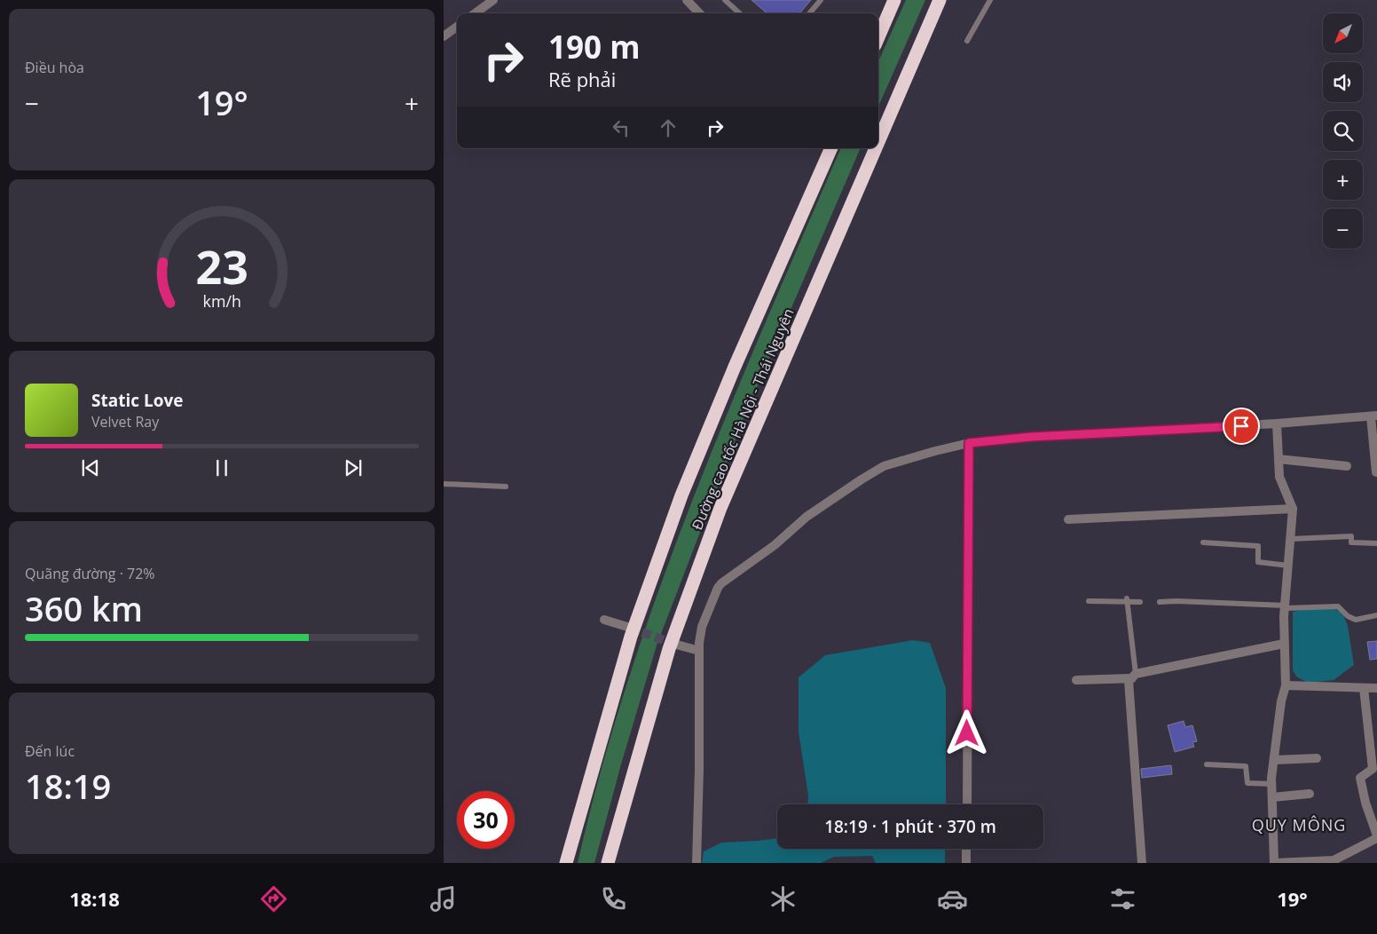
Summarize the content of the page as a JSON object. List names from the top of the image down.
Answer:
{
  "streets": {
    "highway": ["Đường cao tốc Hà Nội - Thái Nguyên"]
  },
  "districts": ["QUY MÔNG"],
  "north": "bottom left",
  "page": {
    "tile": [
      "Điều hòa",
      ["Quãng đường · 72%", "360 km"],
      ["Đến lúc", "18:19"]
    ],
    "map_buttons": ["+", "−"],
    "turn": ["190 m", "Rẽ phải"],
    "heat": ["−", "19°", "+"],
    "song": ["Static Love", "Velvet Ray"],
    "limit": "30",
    "trip": "18:19 · 1 phút · 370 m",
    "tabs": ["18:18", "19°"],
    "gauge": ["23", "km/h"]
  }
}
